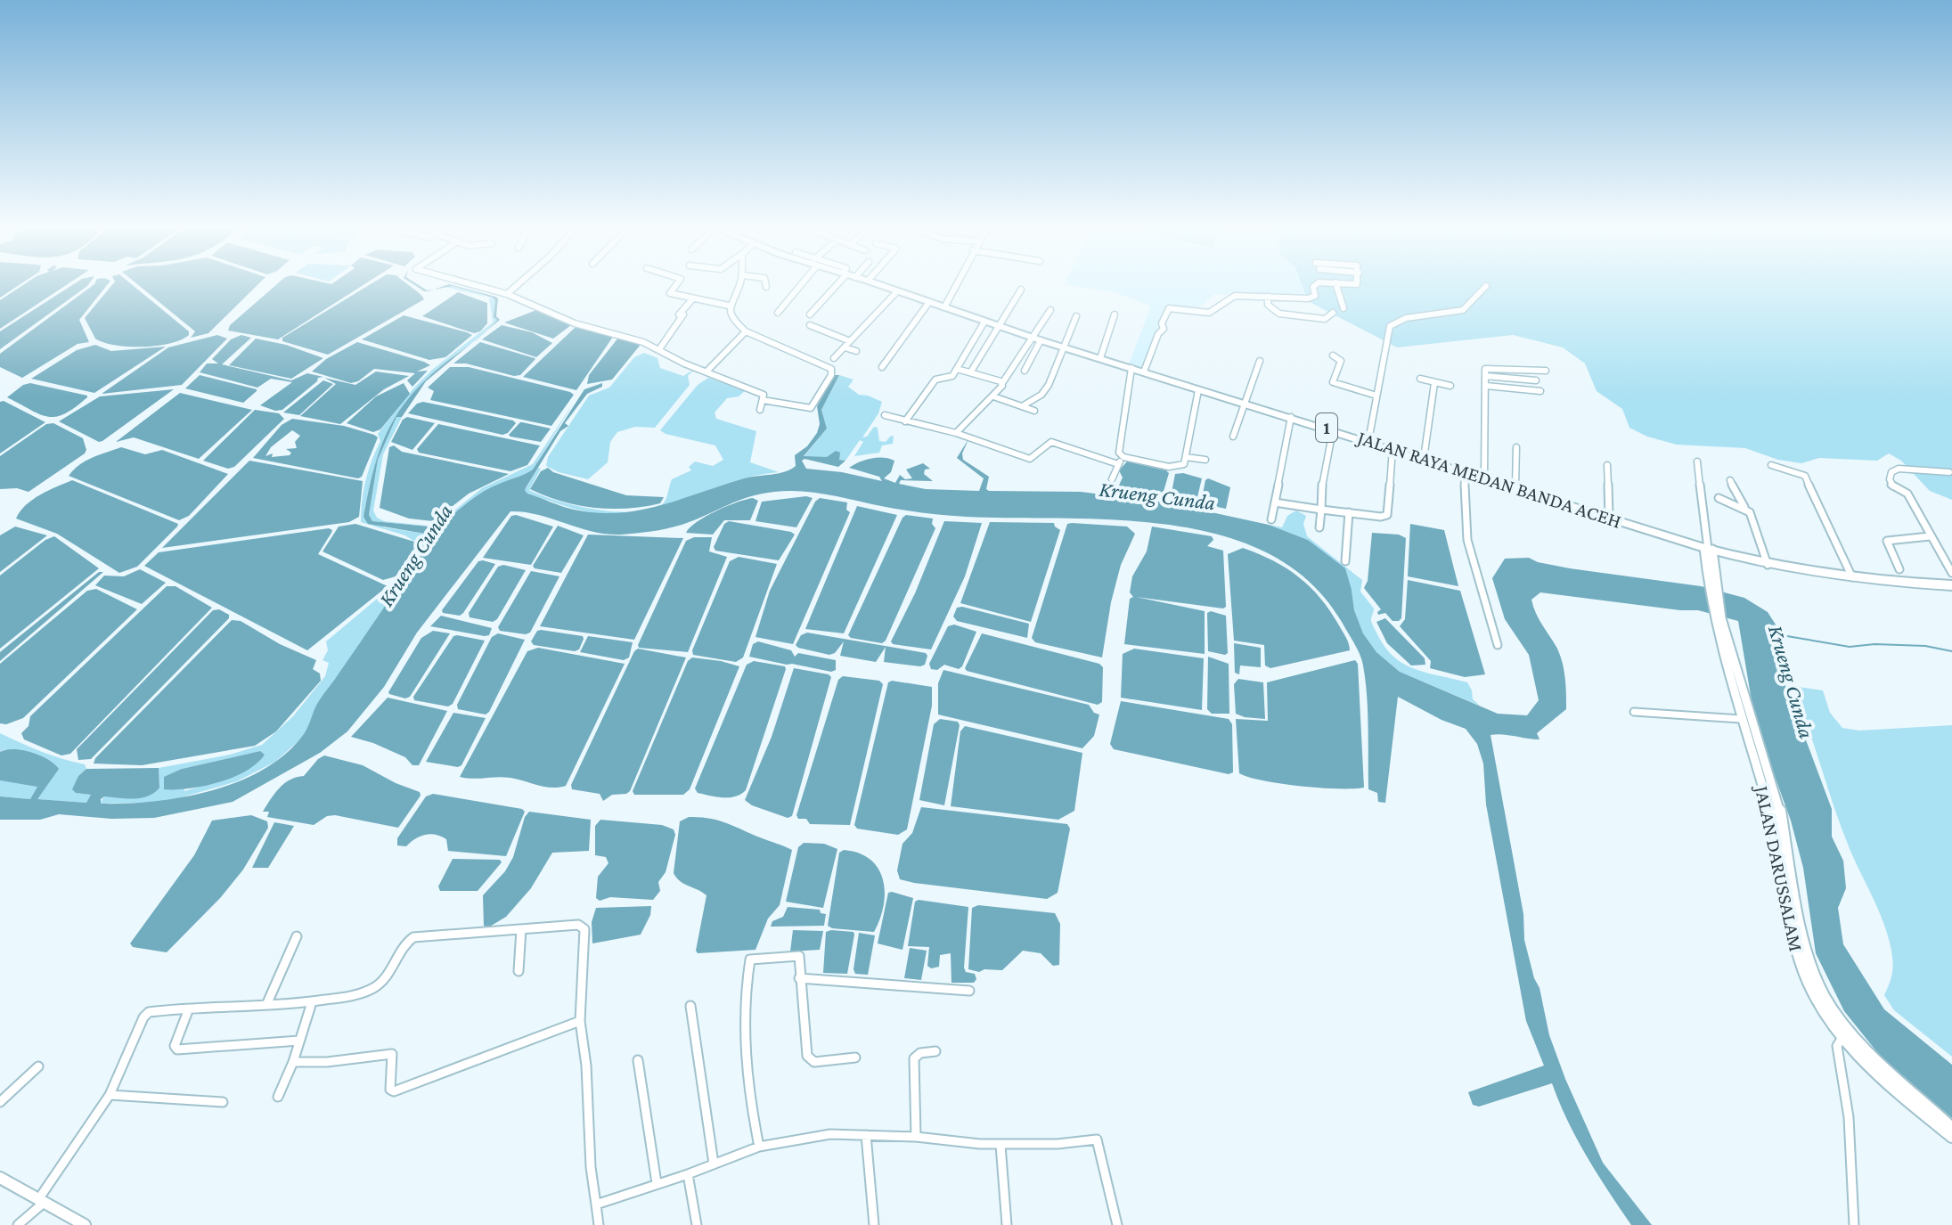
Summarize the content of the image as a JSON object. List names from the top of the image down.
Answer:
{
  "streets": {
    "highway": ["1", "JALAN RAYA MEDAN BANDA ACEH"],
    "street": ["JALAN DARUSSALAM"]
  },
  "crossings": [
    ["JALAN RAYA MEDAN BANDA ACEH", "JALAN DARUSSALAM"]
  ],
  "water": ["Krueng Cunda"]
}
